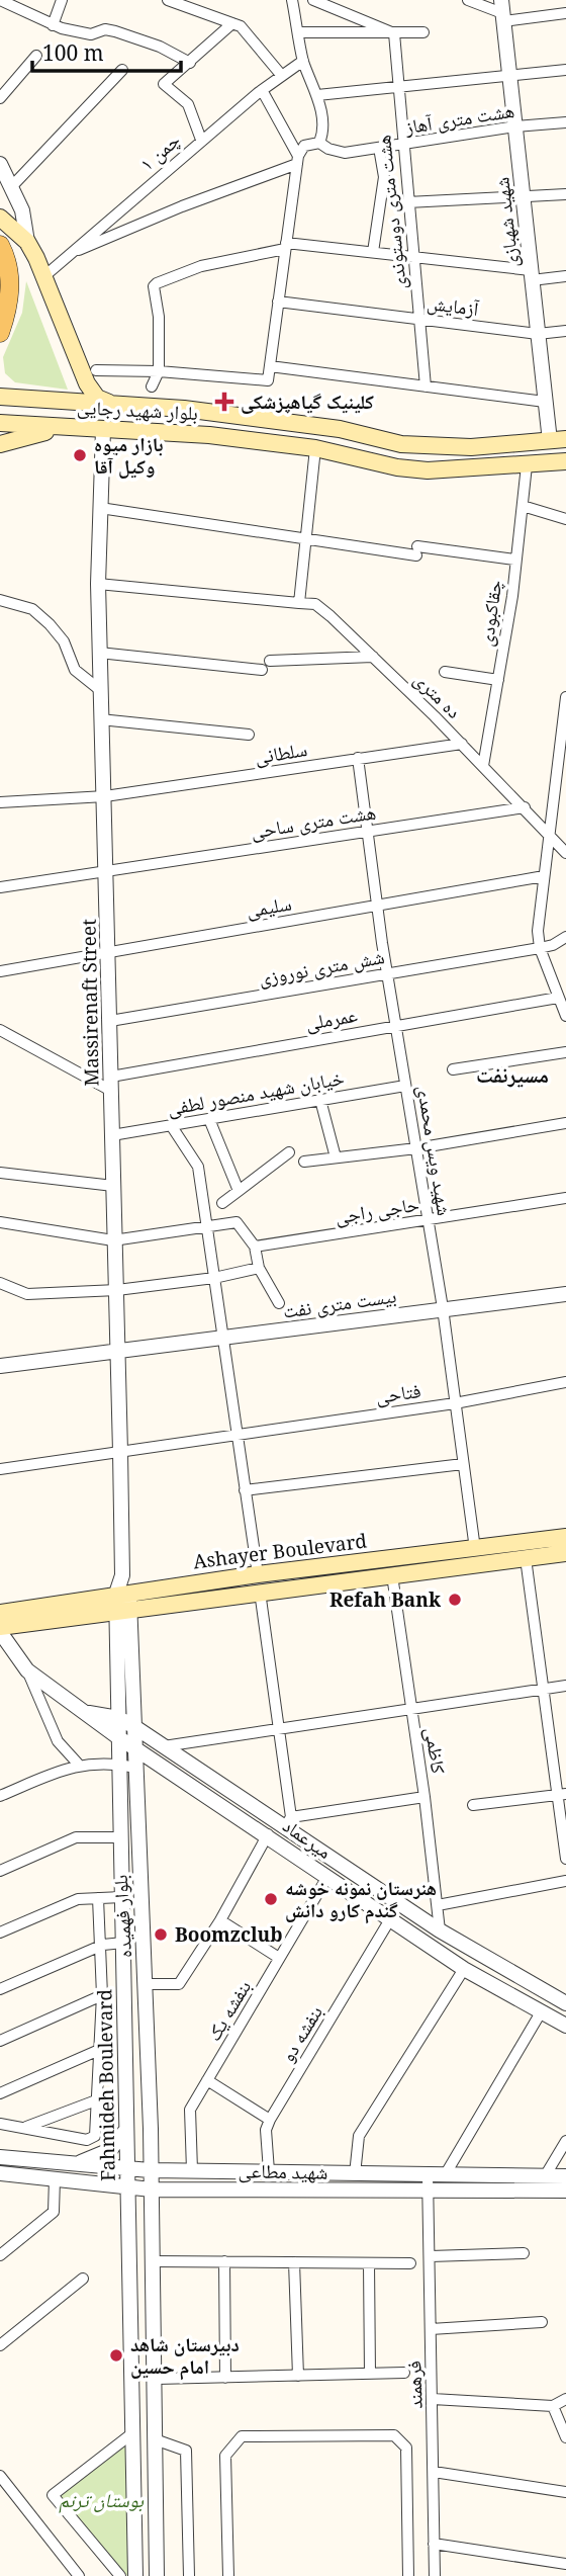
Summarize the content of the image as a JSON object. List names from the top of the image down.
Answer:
{
  "streets": {
    "main road": ["بلوار شهید رجایی", "Ashayer Boulevard"],
    "street": [
      "هشت متری آهاز",
      "چمن ۱",
      "هشت متری دوستوندی",
      "شهید شهبازی",
      "آزمایش",
      "چقاکبودی",
      "ده متری",
      "سلطانی",
      "هشت متری ساحی",
      "سلیمی",
      "شش متری نوروزی",
      "Massirenaft Street",
      "عمرملی",
      "خیابان شهید منصور لطفی",
      "شهید ویس محمدی",
      "حاجی راجی",
      "بیست متری نفت",
      "فتاحی",
      "کاظمی",
      "میرعماد",
      "بلوار فهمیده",
      "بنفشه یک",
      "بنفشه دو",
      "Fahmideh Boulevard",
      "شهید مطاعی",
      "فرهمند"
    ]
  },
  "crossings": [
    ["هشت متری آهاز", "هشت متری دوستوندی"],
    ["هشت متری آهاز", "شهید شهبازی"],
    ["هشت متری دوستوندی", "آزمایش"],
    ["شهید شهبازی", "آزمایش"],
    ["شهید شهبازی", "بلوار شهید رجایی"],
    ["بلوار شهید رجایی", "چقاکبودی"],
    ["بلوار شهید رجایی", "Massirenaft Street"],
    ["چقاکبودی", "ده متری"],
    ["ده متری", "سلطانی"],
    ["ده متری", "هشت متری ساحی"],
    ["ده متری", "Massirenaft Street"],
    ["سلطانی", "Massirenaft Street"],
    ["سلطانی", "شهید ویس محمدی"],
    ["هشت متری ساحی", "Massirenaft Street"],
    ["هشت متری ساحی", "شهید ویس محمدی"],
    ["سلیمی", "Massirenaft Street"],
    ["سلیمی", "شهید ویس محمدی"],
    ["شش متری نوروزی", "Massirenaft Street"],
    ["شش متری نوروزی", "شهید ویس محمدی"],
    ["Massirenaft Street", "عمرملی"],
    ["Massirenaft Street", "خیابان شهید منصور لطفی"],
    ["Massirenaft Street", "بیست متری نفت"],
    ["Massirenaft Street", "فتاحی"],
    ["Massirenaft Street", "Ashayer Boulevard"],
    ["Massirenaft Street", "بلوار فهمیده"],
    ["Massirenaft Street", "Fahmideh Boulevard"],
    ["عمرملی", "شهید ویس محمدی"],
    ["خیابان شهید منصور لطفی", "شهید ویس محمدی"],
    ["شهید ویس محمدی", "حاجی راجی"],
    ["شهید ویس محمدی", "بیست متری نفت"],
    ["شهید ویس محمدی", "فتاحی"],
    ["شهید ویس محمدی", "Ashayer Boulevard"],
    ["Ashayer Boulevard", "کاظمی"],
    ["Ashayer Boulevard", "بلوار فهمیده"],
    ["Ashayer Boulevard", "Fahmideh Boulevard"],
    ["کاظمی", "میرعماد"],
    ["میرعماد", "بلوار فهمیده"],
    ["میرعماد", "بنفشه یک"],
    ["میرعماد", "بنفشه دو"],
    ["میرعماد", "Fahmideh Boulevard"],
    ["بلوار فهمیده", "Fahmideh Boulevard"],
    ["بلوار فهمیده", "شهید مطاعی"],
    ["بنفشه یک", "شهید مطاعی"],
    ["بنفشه دو", "شهید مطاعی"],
    ["Fahmideh Boulevard", "شهید مطاعی"],
    ["شهید مطاعی", "فرهمند"]
  ],
  "districts": ["مسیرنفت"],
  "parks": ["بوستان ترنم"],
  "places": {
    "health": ["کلینیک گیاهپزشکی"],
    "other": [
      "بازار میوه وکیل آقا",
      "Refah Bank",
      "هنرستان نمونه خوشه گندم کارو دانش",
      "Boomzclub",
      "دبیرستان شاهد امام حسین"
    ]
  },
  "scale_bar": "100 m"
}
